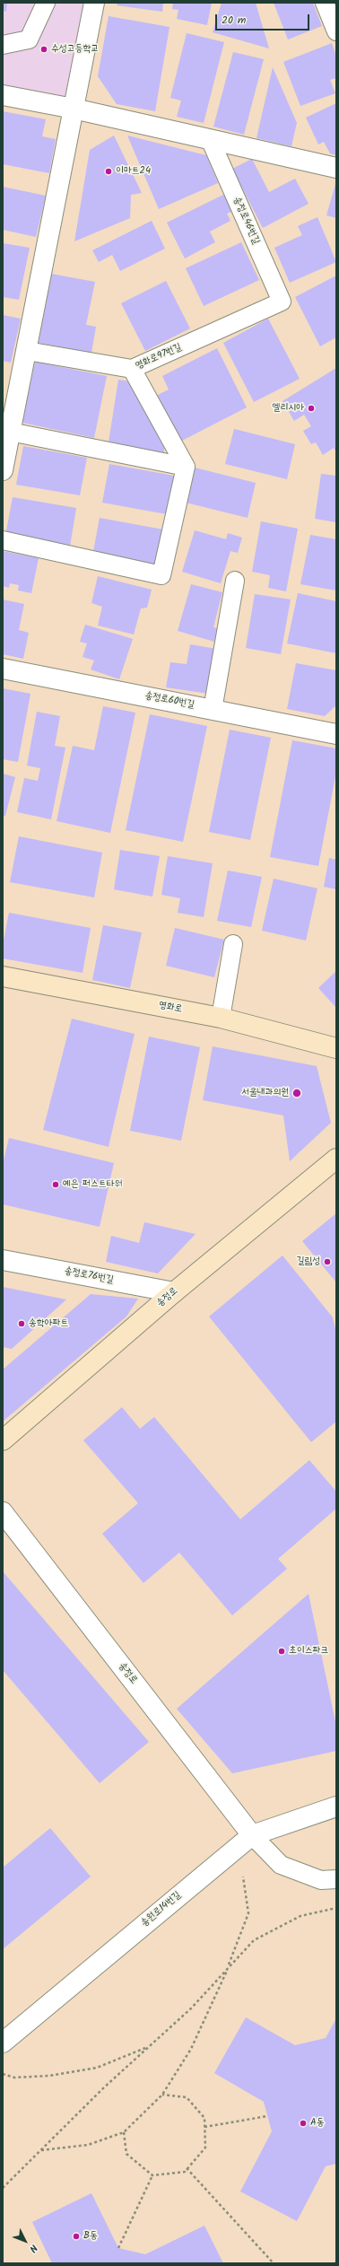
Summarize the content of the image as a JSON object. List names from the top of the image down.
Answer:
{
  "streets": {
    "street": [
      "송정로60번길",
      "영화로",
      "송정로76번길",
      "송정로",
      "송원로14번길"
    ],
    "lane": ["송정로46번길", "영화로97번길"]
  },
  "crossings": [
    ["송정로46번길", "영화로97번길"],
    ["송정로76번길", "송정로"],
    ["송정로", "송원로14번길"]
  ],
  "places": [
    "수성고등학교",
    "이마트24",
    "엘리시아",
    "서울내과의원",
    "예은 퍼스트타워",
    "길림성",
    "송학아파트",
    "초이스파크",
    "A동",
    "B동"
  ],
  "scale_bar": "20 m",
  "north": "bottom right"
}
